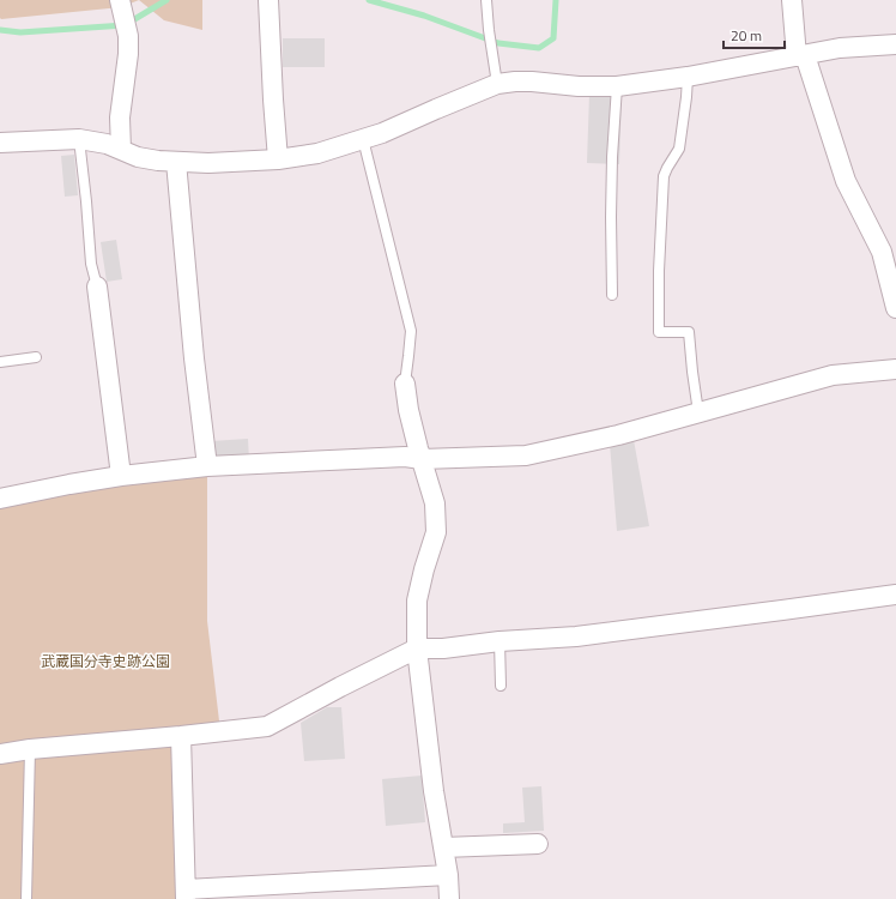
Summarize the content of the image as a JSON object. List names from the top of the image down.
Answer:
{
  "parks": ["武蔵国分寺史跡公園"],
  "scale_bar": "20 m"
}
